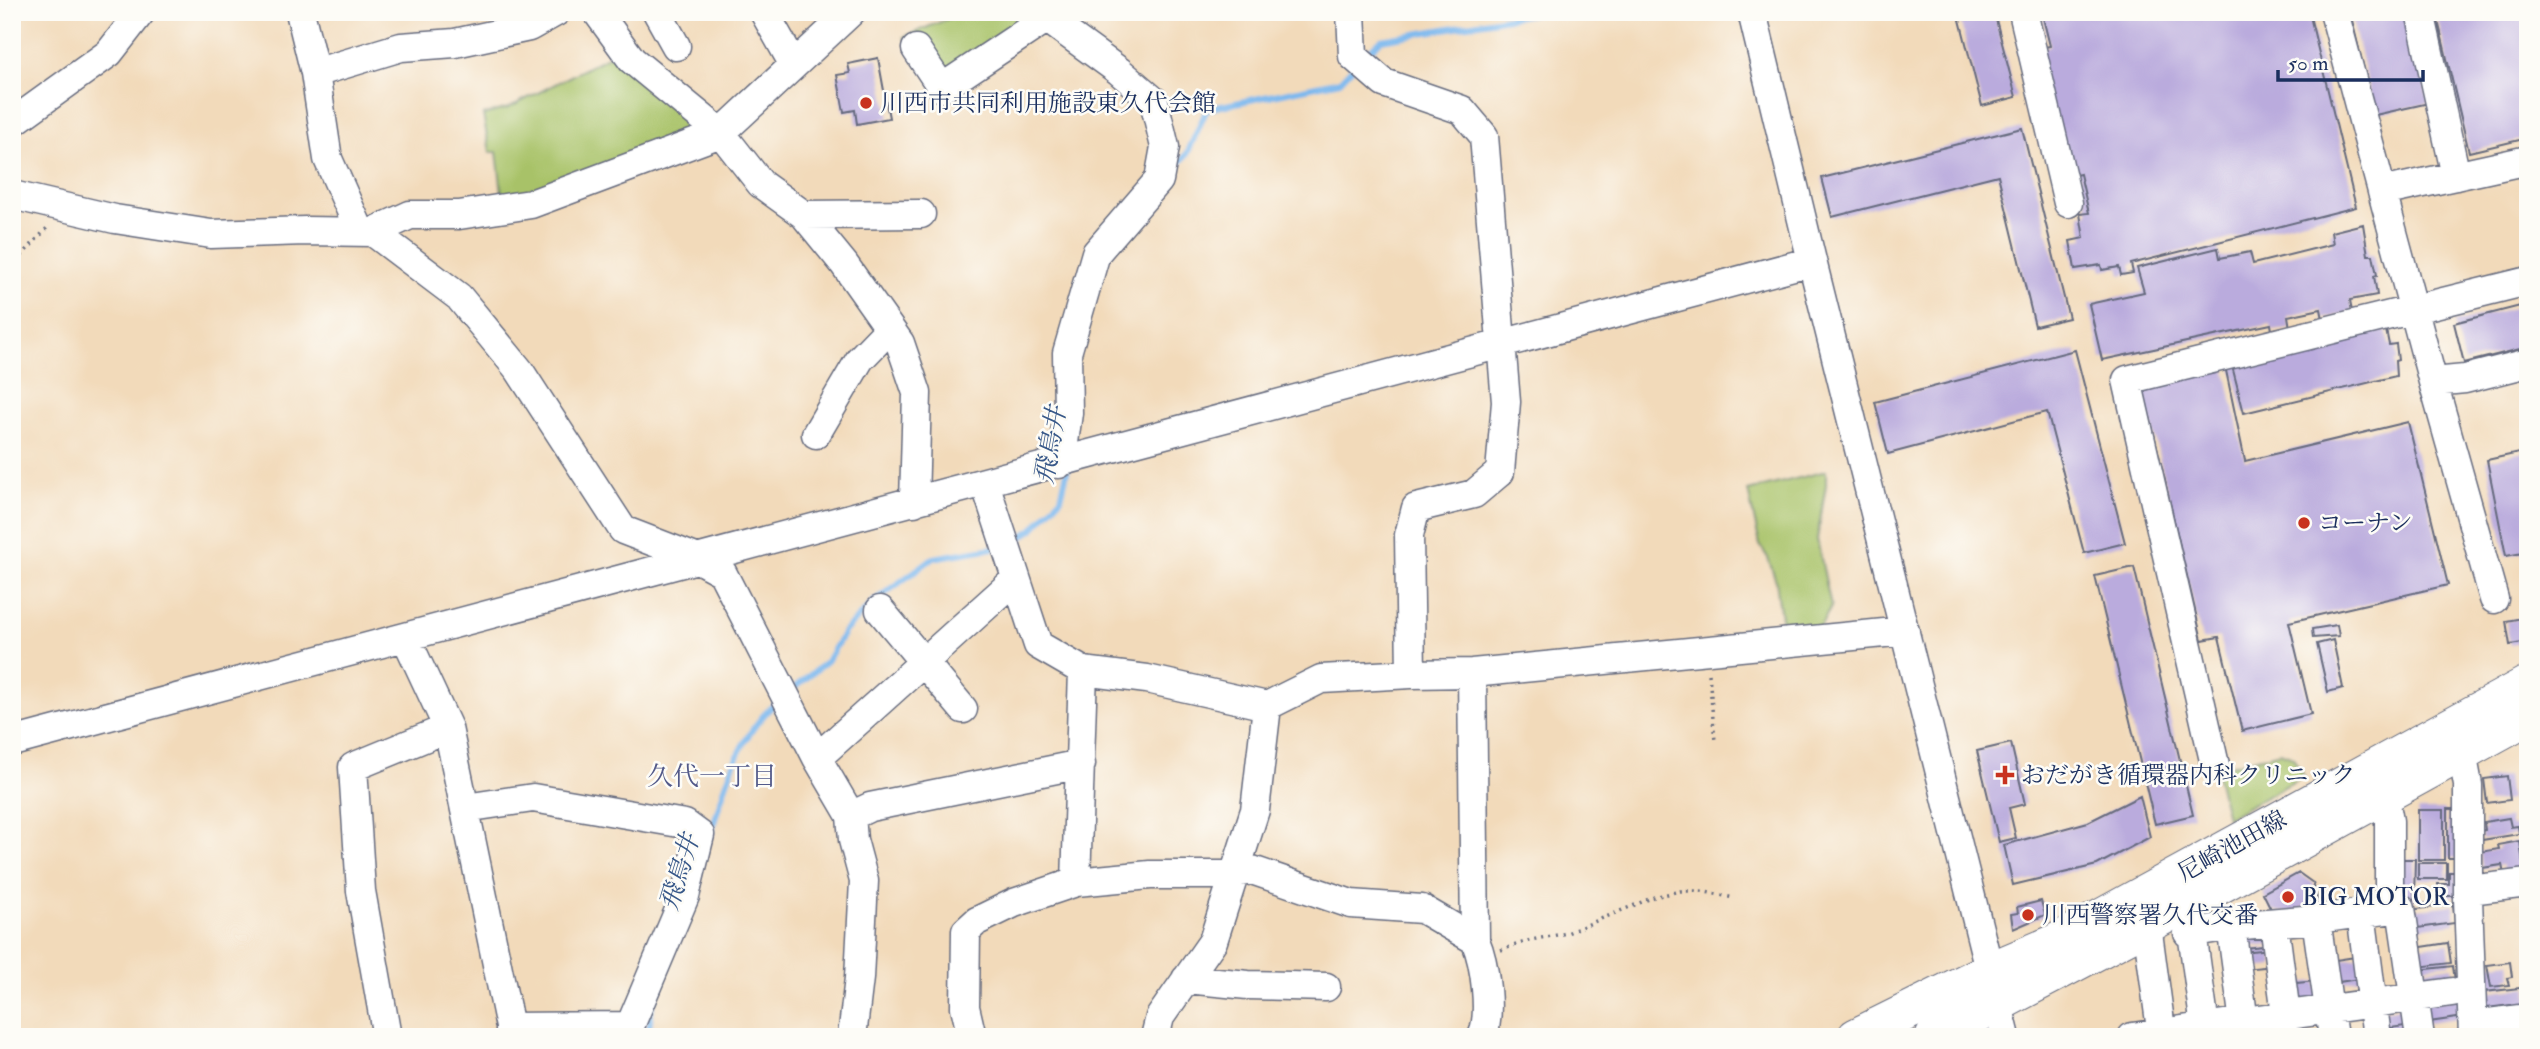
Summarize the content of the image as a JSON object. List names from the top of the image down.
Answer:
{
  "streets": {
    "main road": ["尼崎池田線"]
  },
  "districts": ["久代一丁目"],
  "water": ["飛鳥井"],
  "places": {
    "other": [
      "川西市共同利用施設東久代会館",
      "コーナン",
      "BIG MOTOR",
      "川西警察署久代交番"
    ],
    "health": ["おだがき循環器内科クリニック"]
  },
  "scale_bar": "50 m"
}
